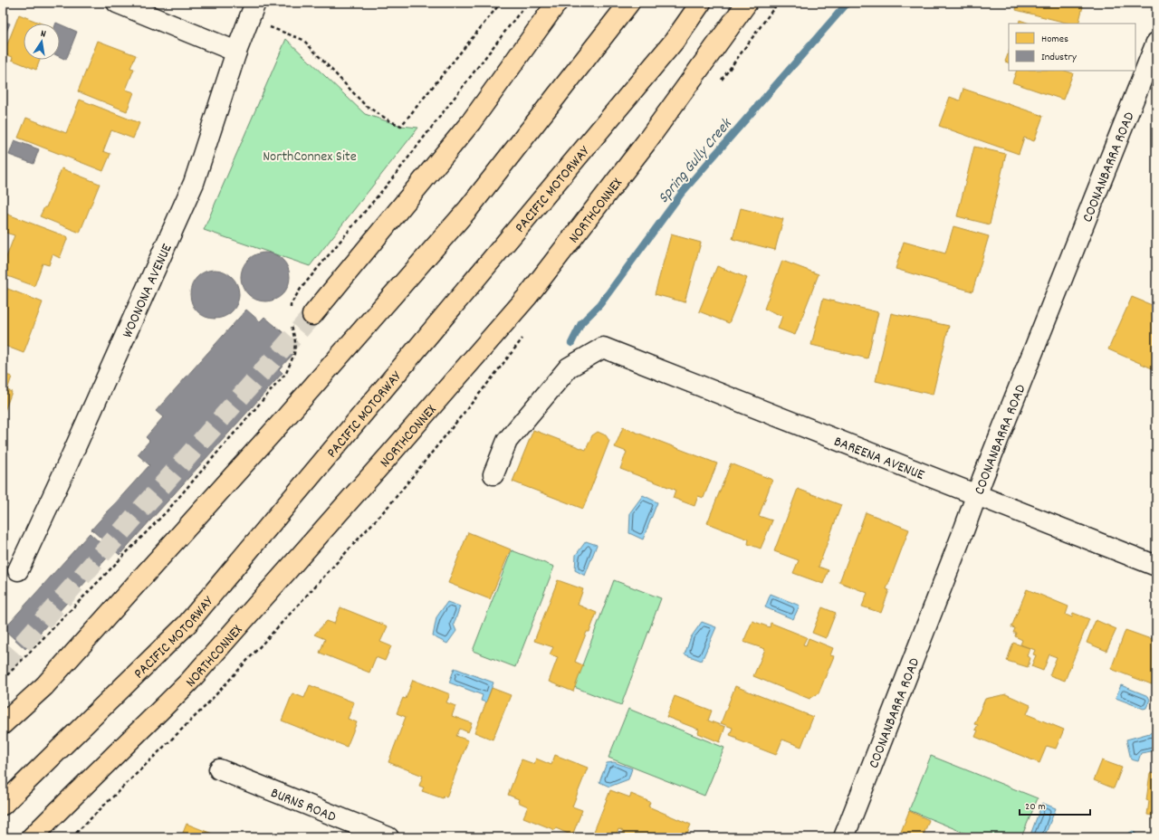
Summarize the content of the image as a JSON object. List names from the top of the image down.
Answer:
{
  "streets": {
    "highway": ["PACIFIC MOTORWAY", "NORTHCONNEX"],
    "street": [
      "COONANBARRA ROAD",
      "WOONONA AVENUE",
      "BAREENA AVENUE",
      "BURNS ROAD"
    ]
  },
  "crossings": [
    ["COONANBARRA ROAD", "BAREENA AVENUE"]
  ],
  "water": ["Spring Gully Creek"],
  "parks": ["NorthConnex Site"],
  "legend": ["Homes", "Industry"],
  "scale_bar": "20 m",
  "north": "top"
}
